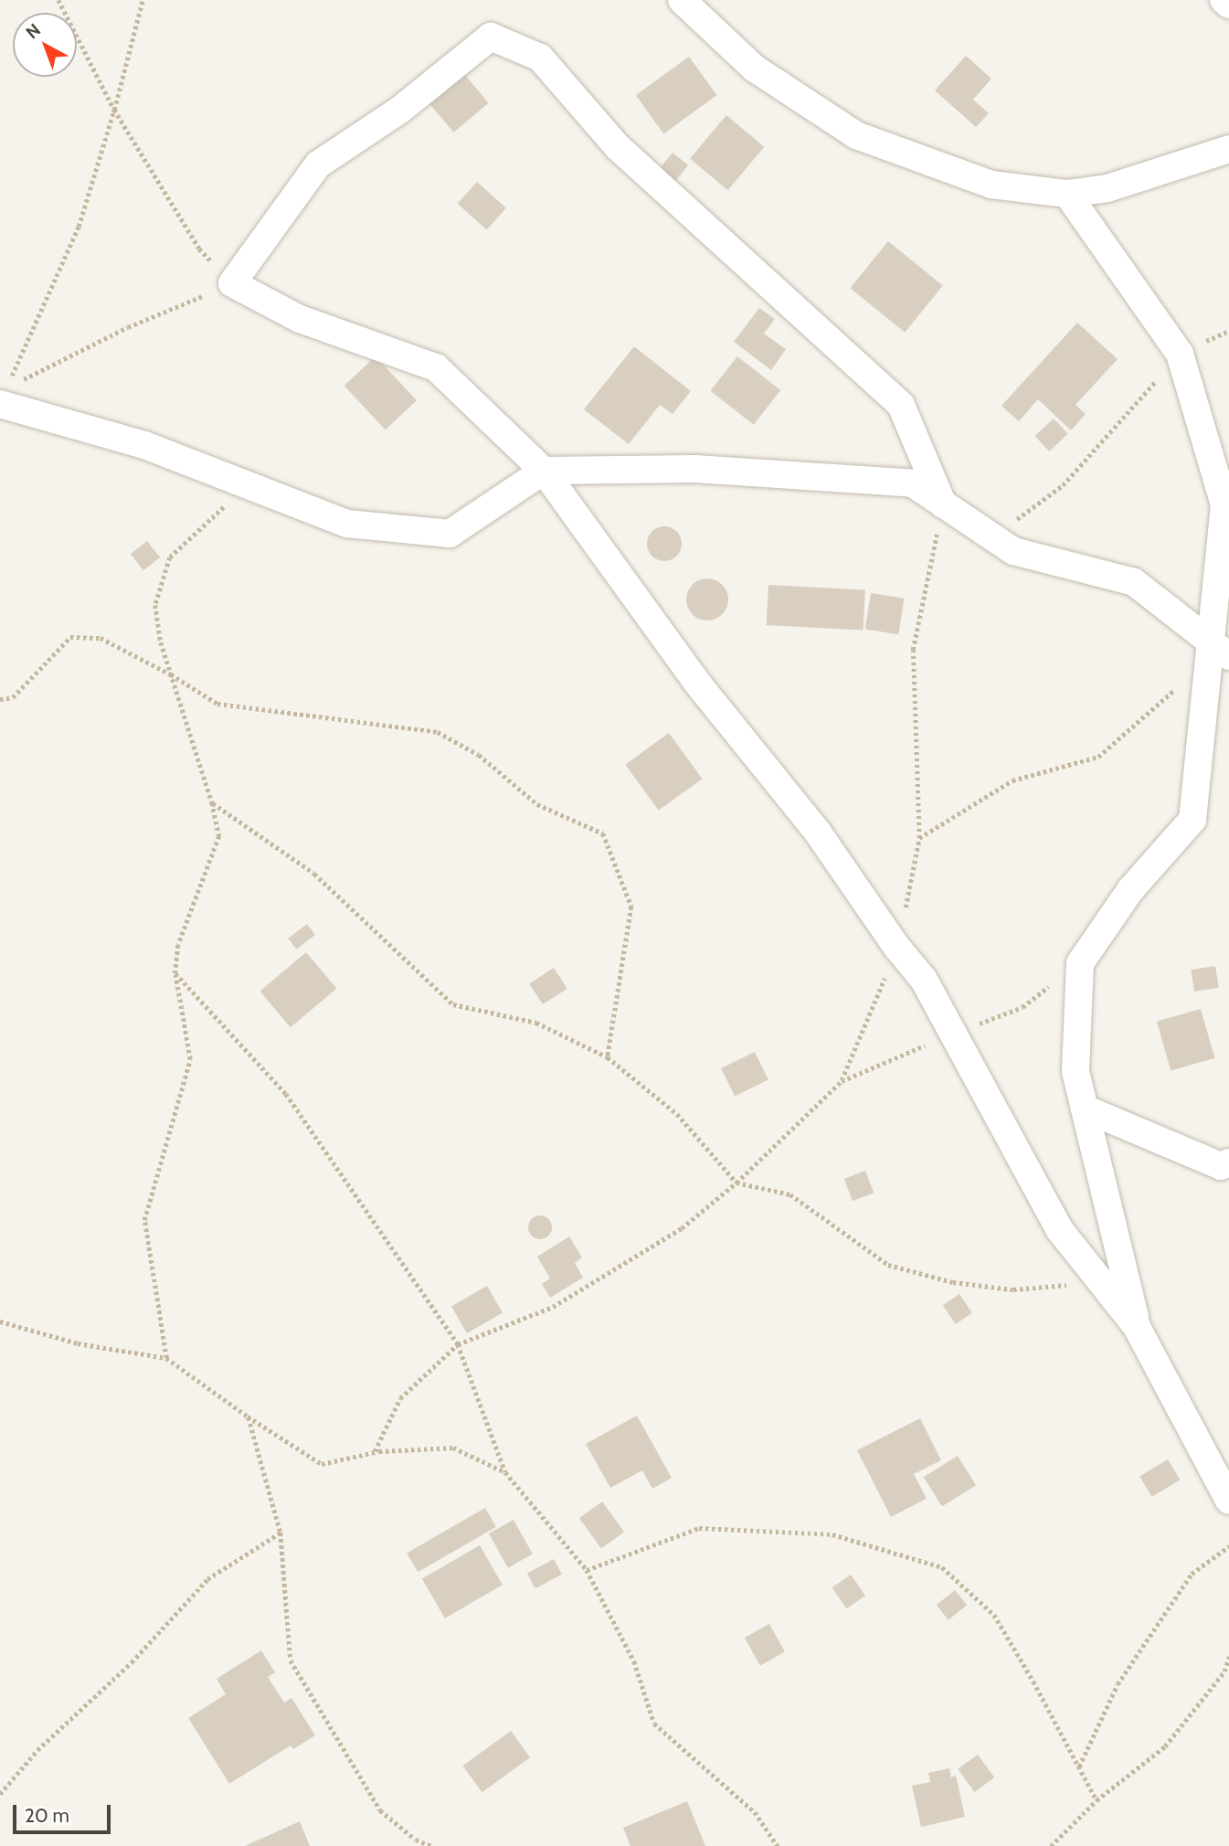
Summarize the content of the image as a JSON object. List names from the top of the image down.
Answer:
{
  "scale_bar": "20 m",
  "north": "top left"
}
